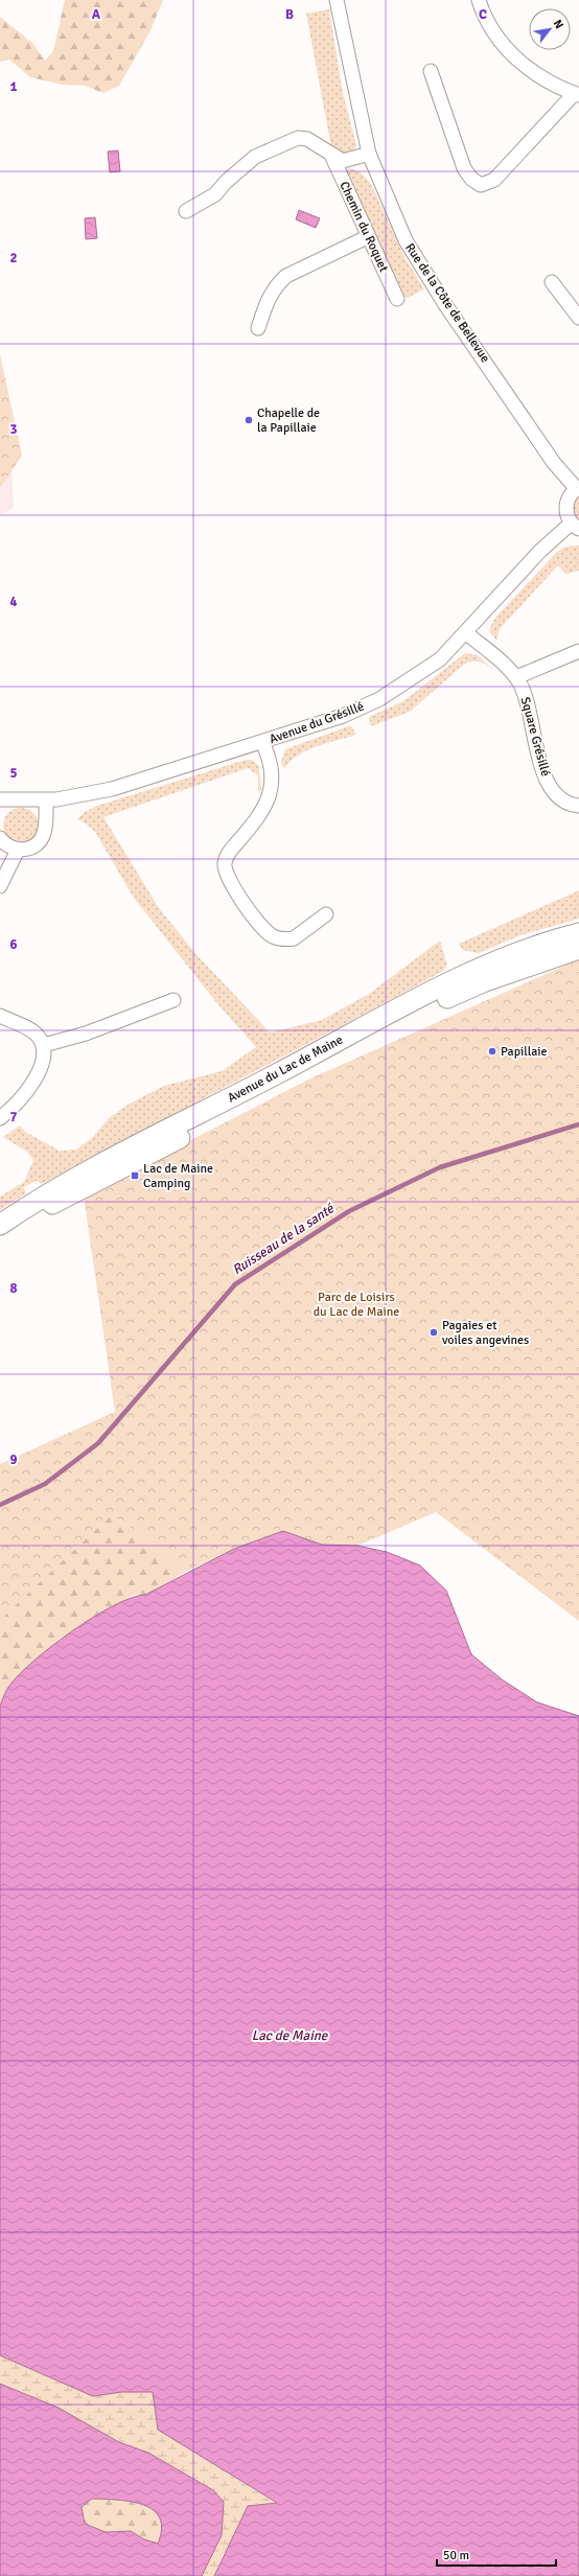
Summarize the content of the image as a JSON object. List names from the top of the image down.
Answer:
{
  "streets": {
    "street": [
      "Chemin du Roquet",
      "Rue de la Côte de Bellevue",
      "Avenue du Grésillé",
      "Square Grésillé",
      "Avenue du Lac de Maine"
    ]
  },
  "crossings": [
    ["Avenue du Grésillé", "Square Grésillé"]
  ],
  "water": ["Ruisseau de la santé", "Lac de Maine"],
  "parks": ["Parc de Loisirs du Lac de Maine"],
  "places": {
    "other": ["Chapelle de la Papillaie", "Papillaie", "Pagaies et voiles angevines"],
    "transit": ["Lac de Maine Camping"]
  },
  "scale_bar": "50 m",
  "north": "top right",
  "grid": {
    "columns": ["A", "B", "C"],
    "rows": [
      "1",
      "2",
      "3",
      "4",
      "5",
      "6",
      "7",
      "8",
      "9"
    ]
  }
}
